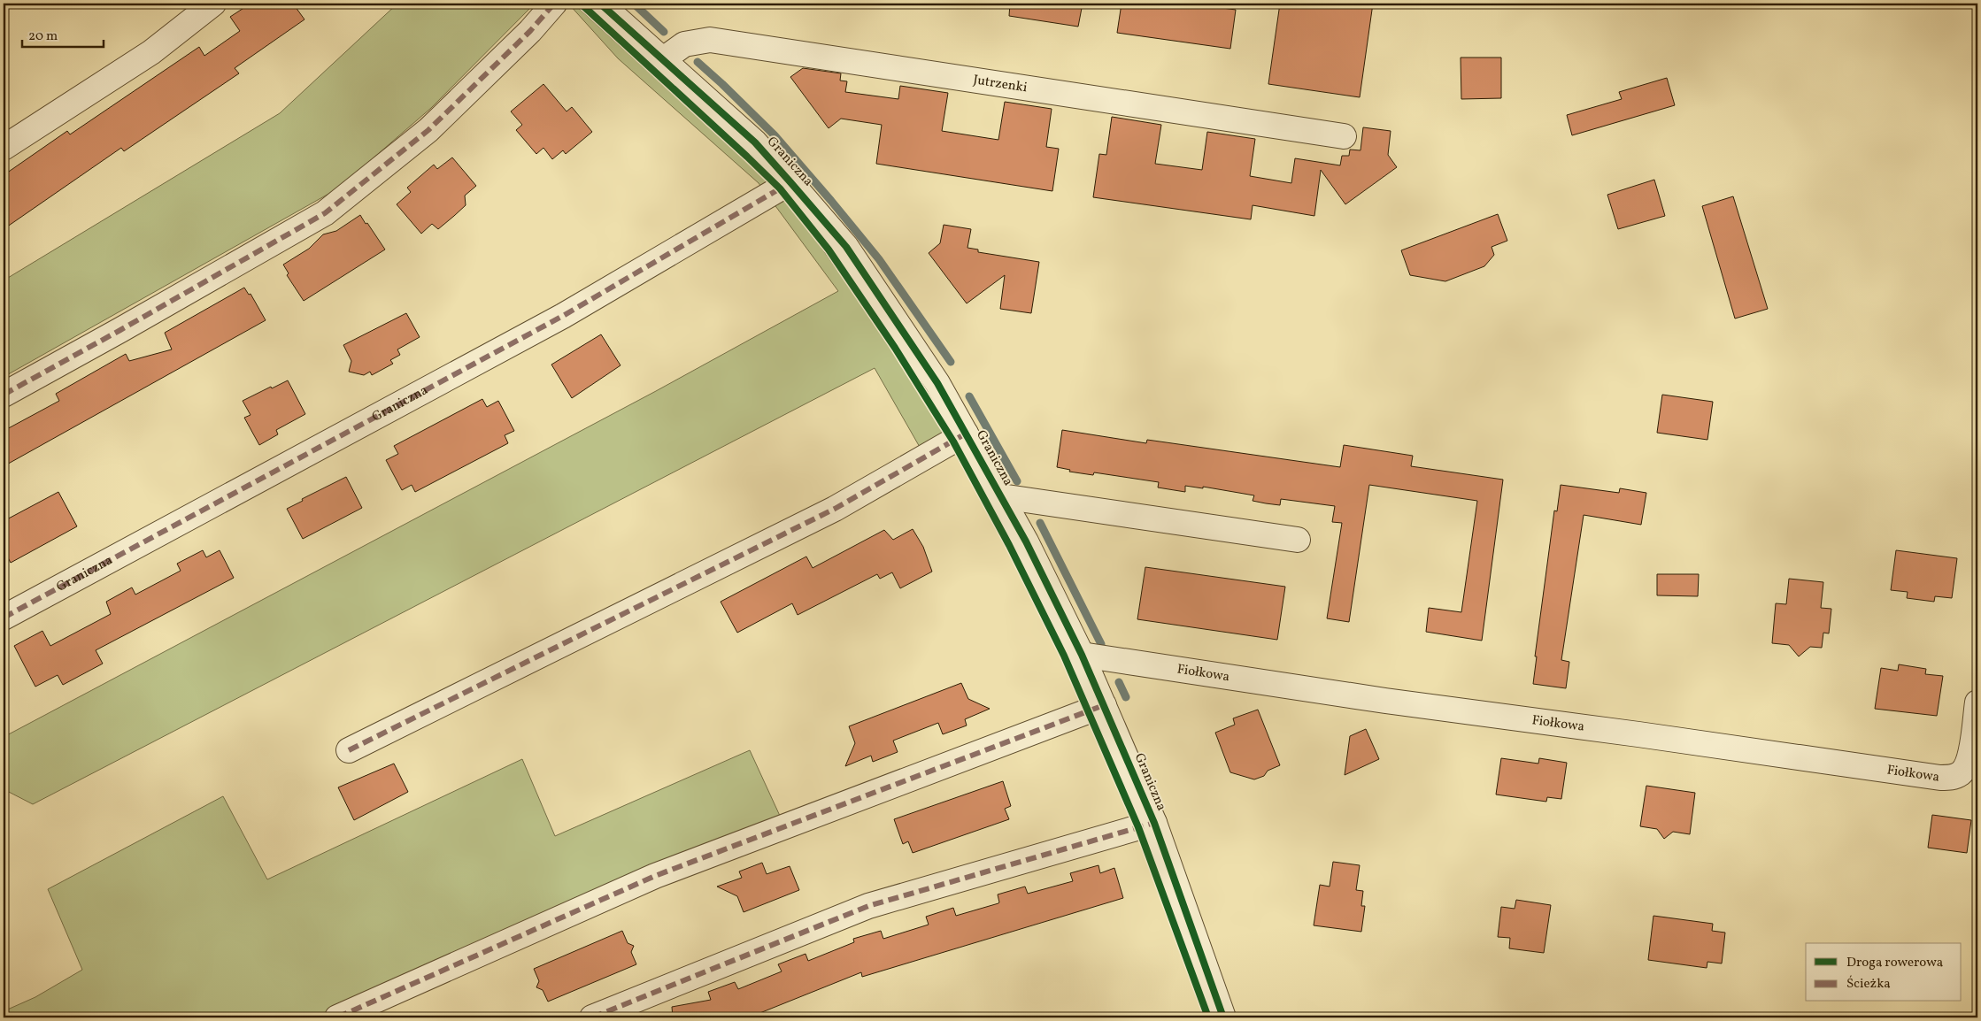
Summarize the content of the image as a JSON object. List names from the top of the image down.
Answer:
{
  "streets": {
    "street": ["Jutrzenki", "Graniczna", "Fiołkowa"]
  },
  "crossings": [
    ["Jutrzenki", "Graniczna"],
    ["Graniczna", "Fiołkowa"]
  ],
  "legend": ["Droga rowerowa", "Ścieżka"],
  "scale_bar": "20 m"
}
